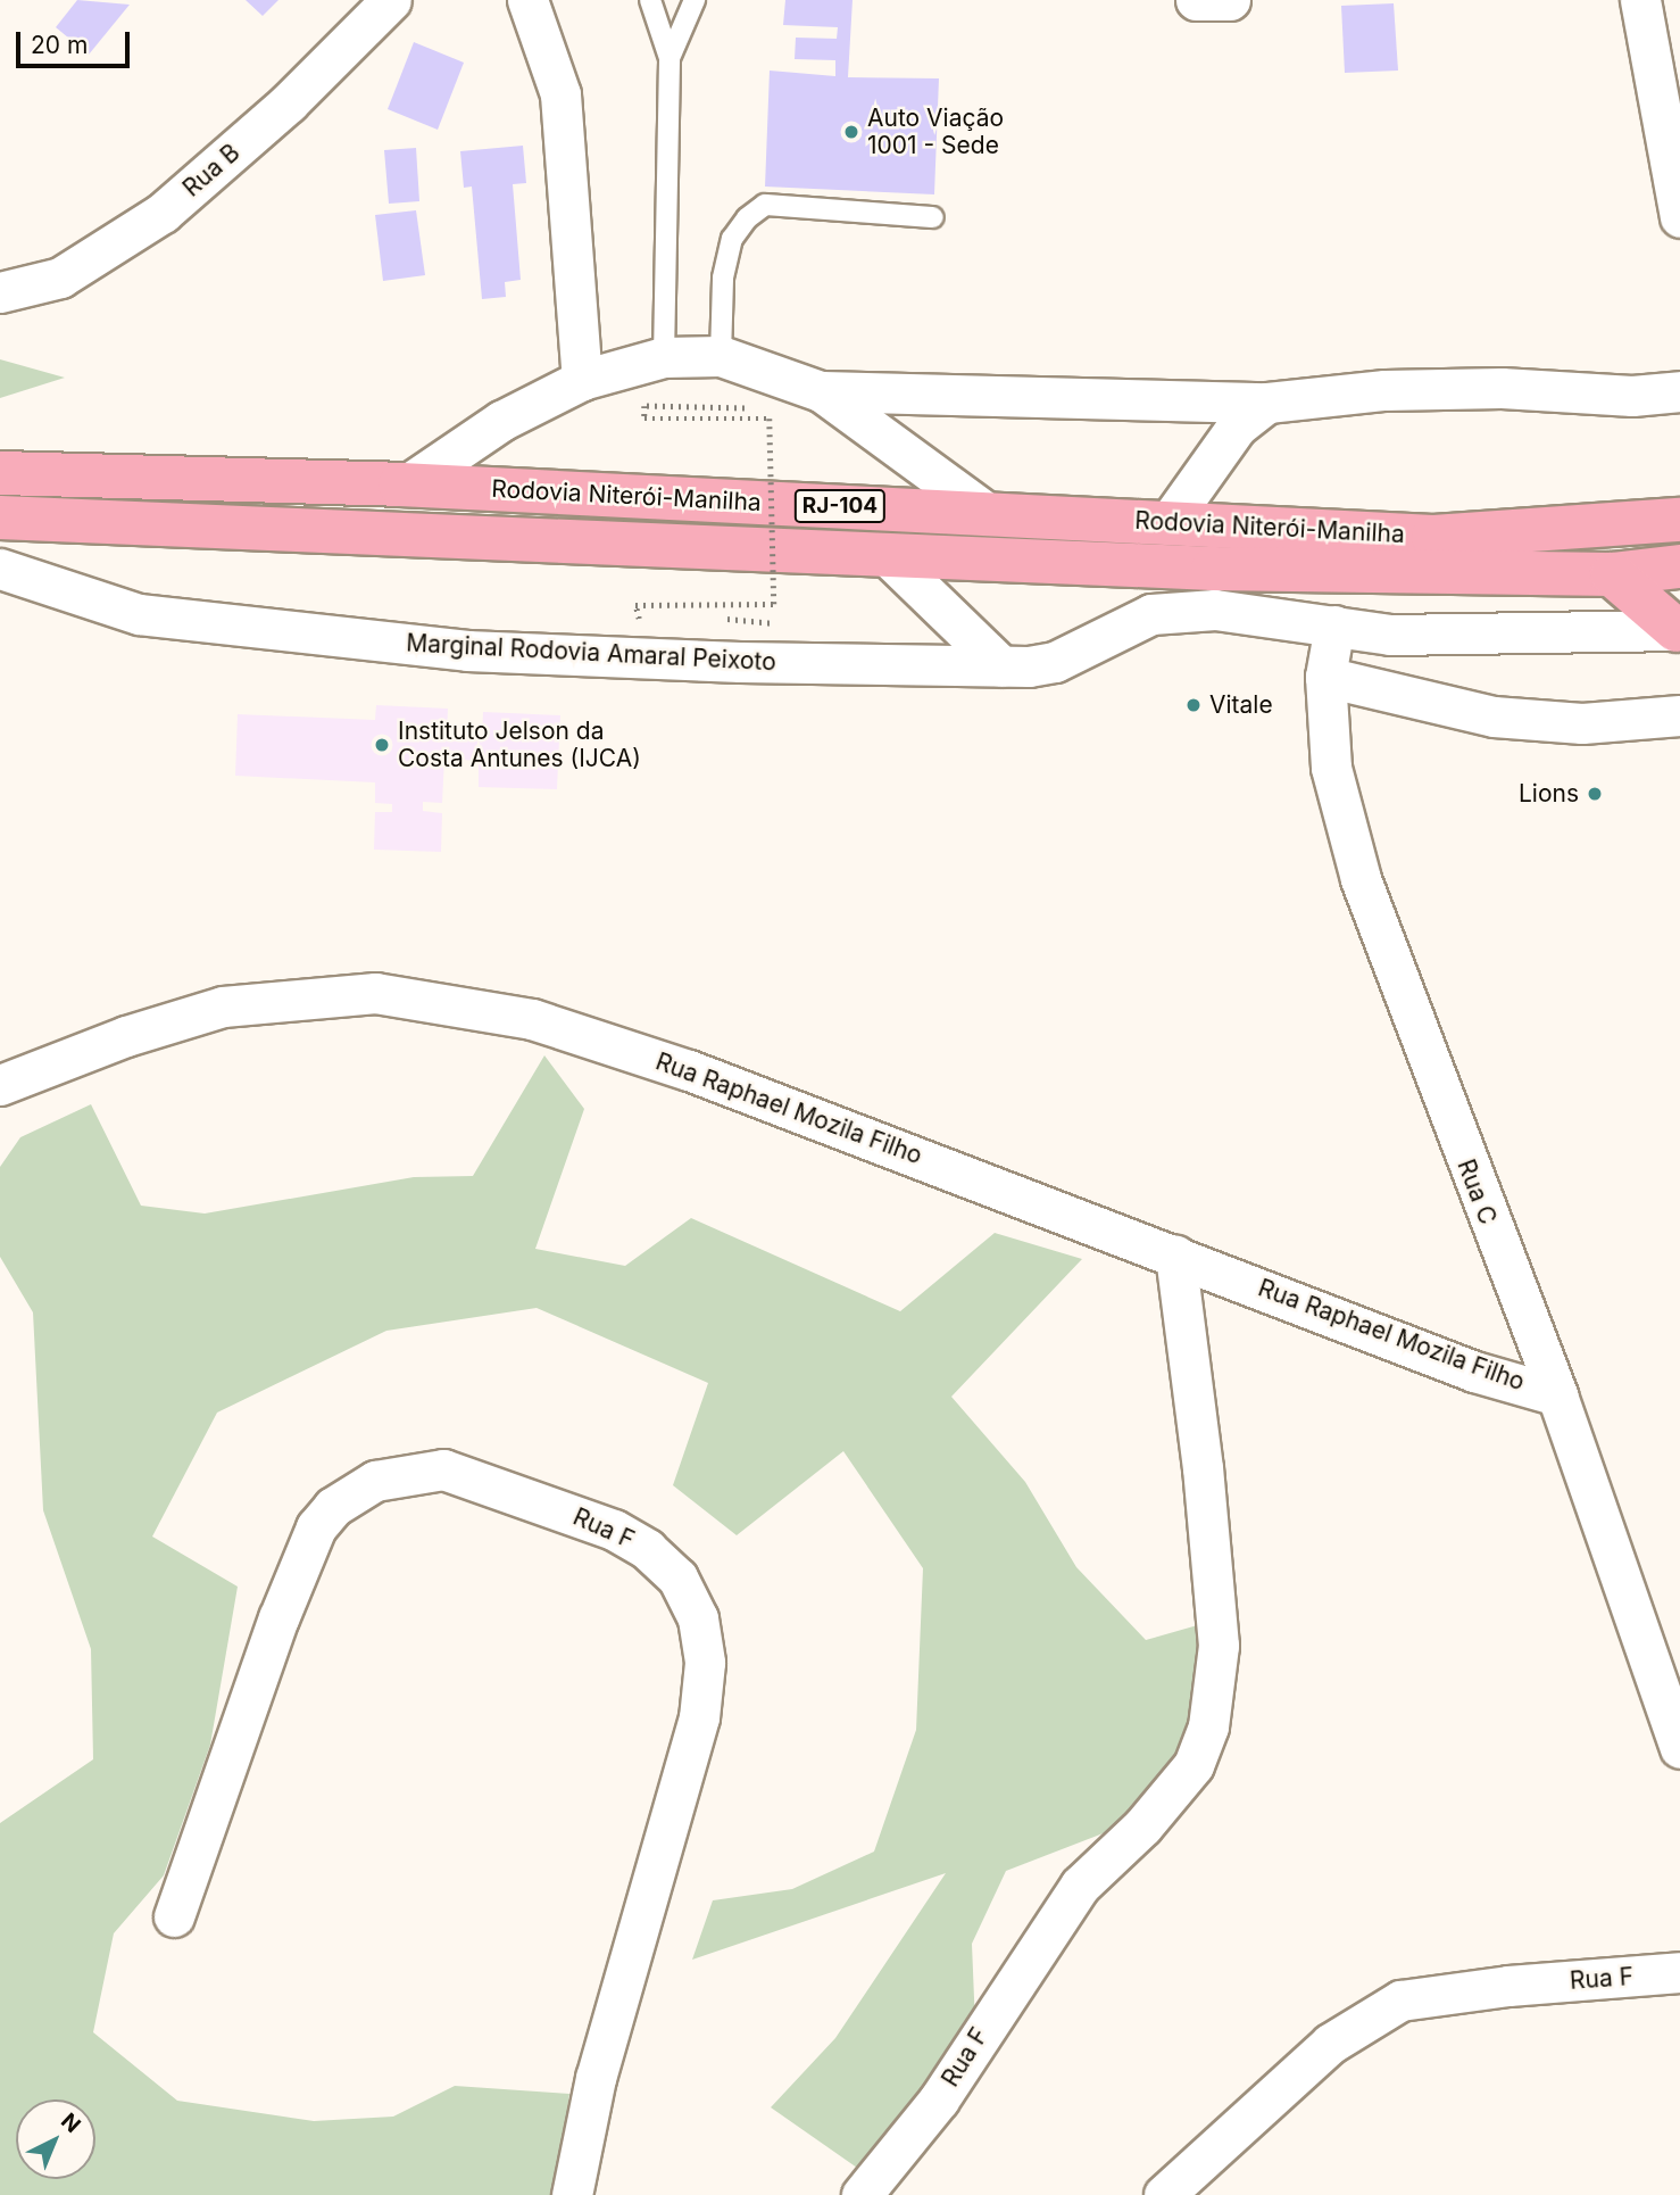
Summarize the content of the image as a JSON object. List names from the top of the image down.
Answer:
{
  "streets": {
    "highway": ["Rodovia Niterói-Manilha", "RJ-104"],
    "street": [
      "Rua B",
      "Marginal Rodovia Amaral Peixoto",
      "Rua Raphael Mozila Filho",
      "Rua C",
      "Rua F"
    ]
  },
  "crossings": [
    ["Rodovia Niterói-Manilha", "Marginal Rodovia Amaral Peixoto"],
    ["Marginal Rodovia Amaral Peixoto", "Rua C"],
    ["Rua Raphael Mozila Filho", "Rua C"],
    ["Rua Raphael Mozila Filho", "Rua F"]
  ],
  "places": [
    "Auto Viação 1001 - Sede",
    "Vitale",
    "Instituto Jelson da Costa Antunes (IJCA)",
    "Lions"
  ],
  "scale_bar": "20 m",
  "north": "top right"
}
